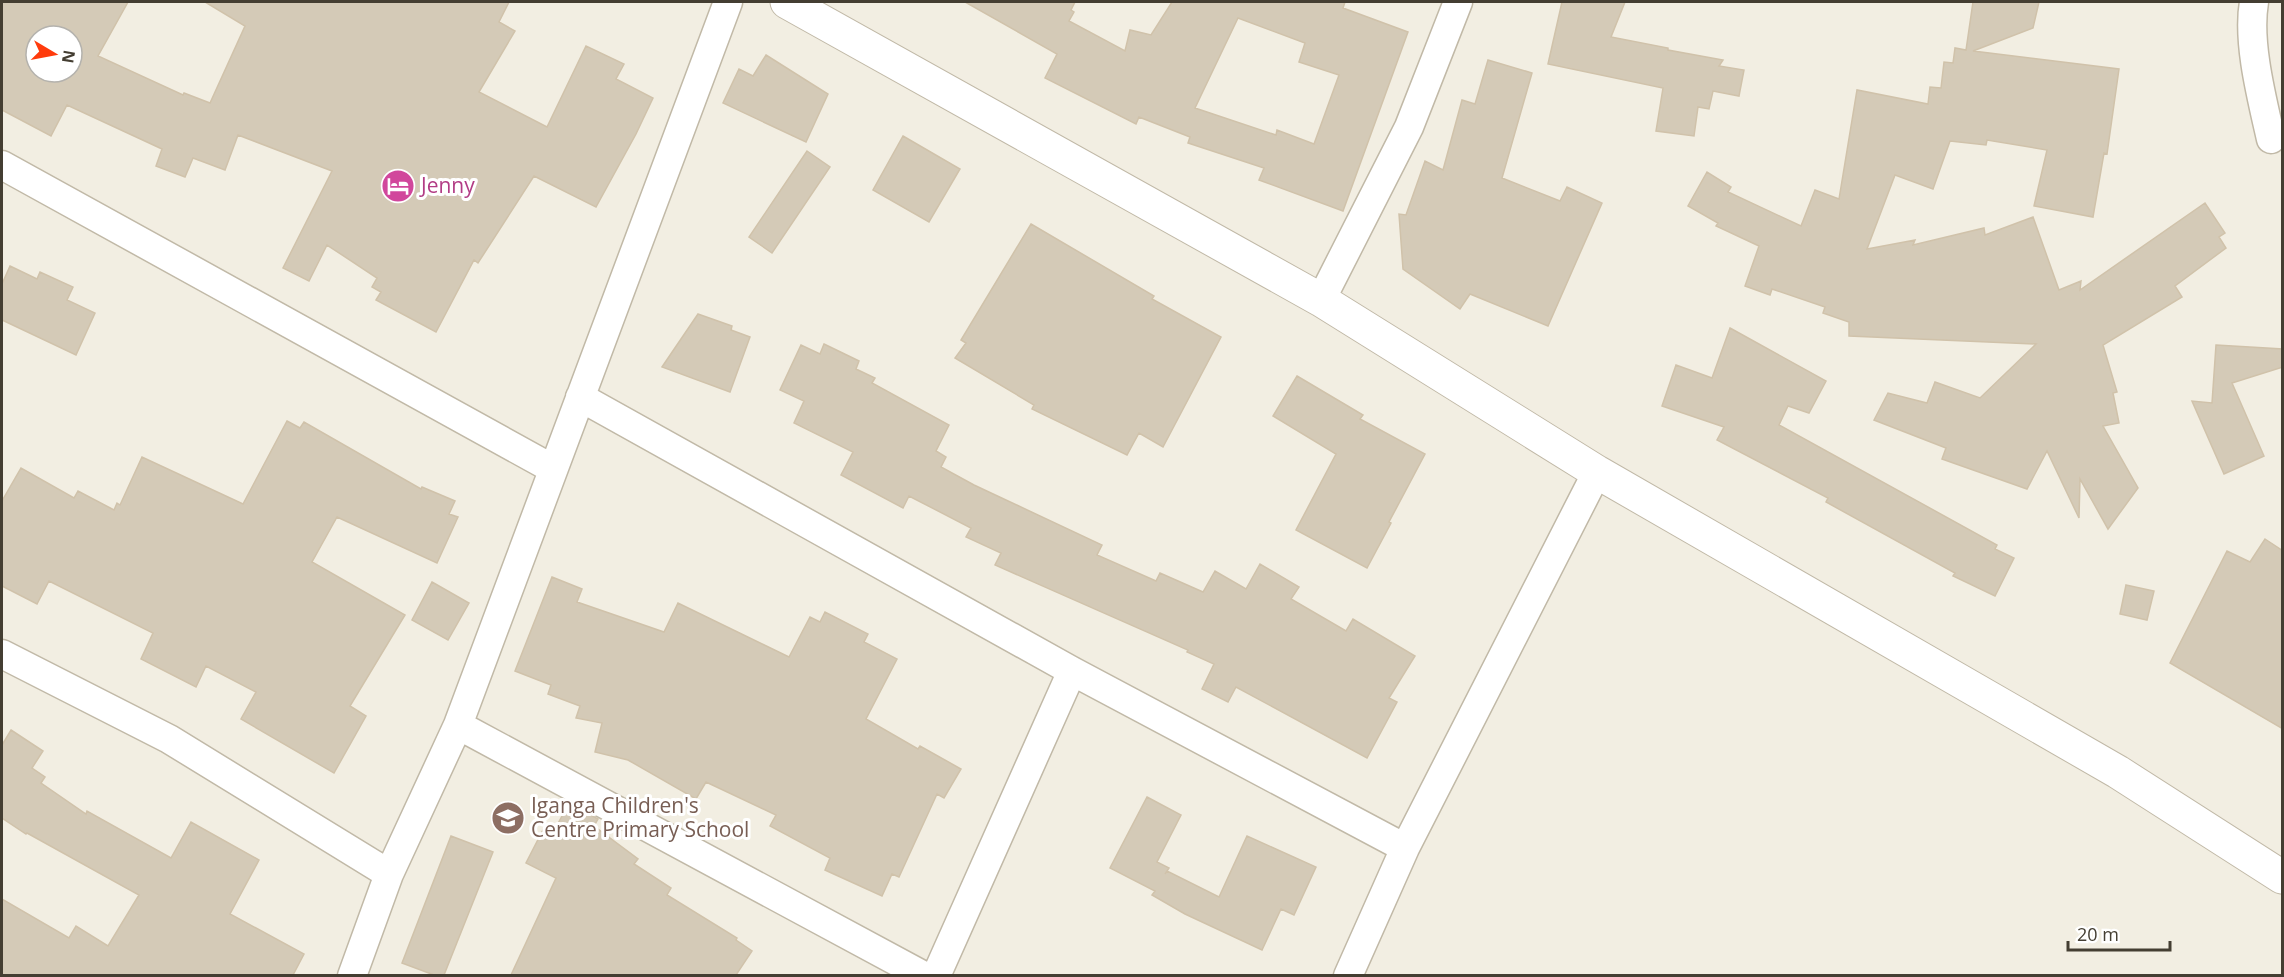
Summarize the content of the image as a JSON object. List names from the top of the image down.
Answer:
{
  "places": {
    "hotel": ["Jenny"],
    "school or university": ["Iganga Children's Centre Primary School"]
  },
  "scale_bar": "20 m",
  "north": "right"
}
